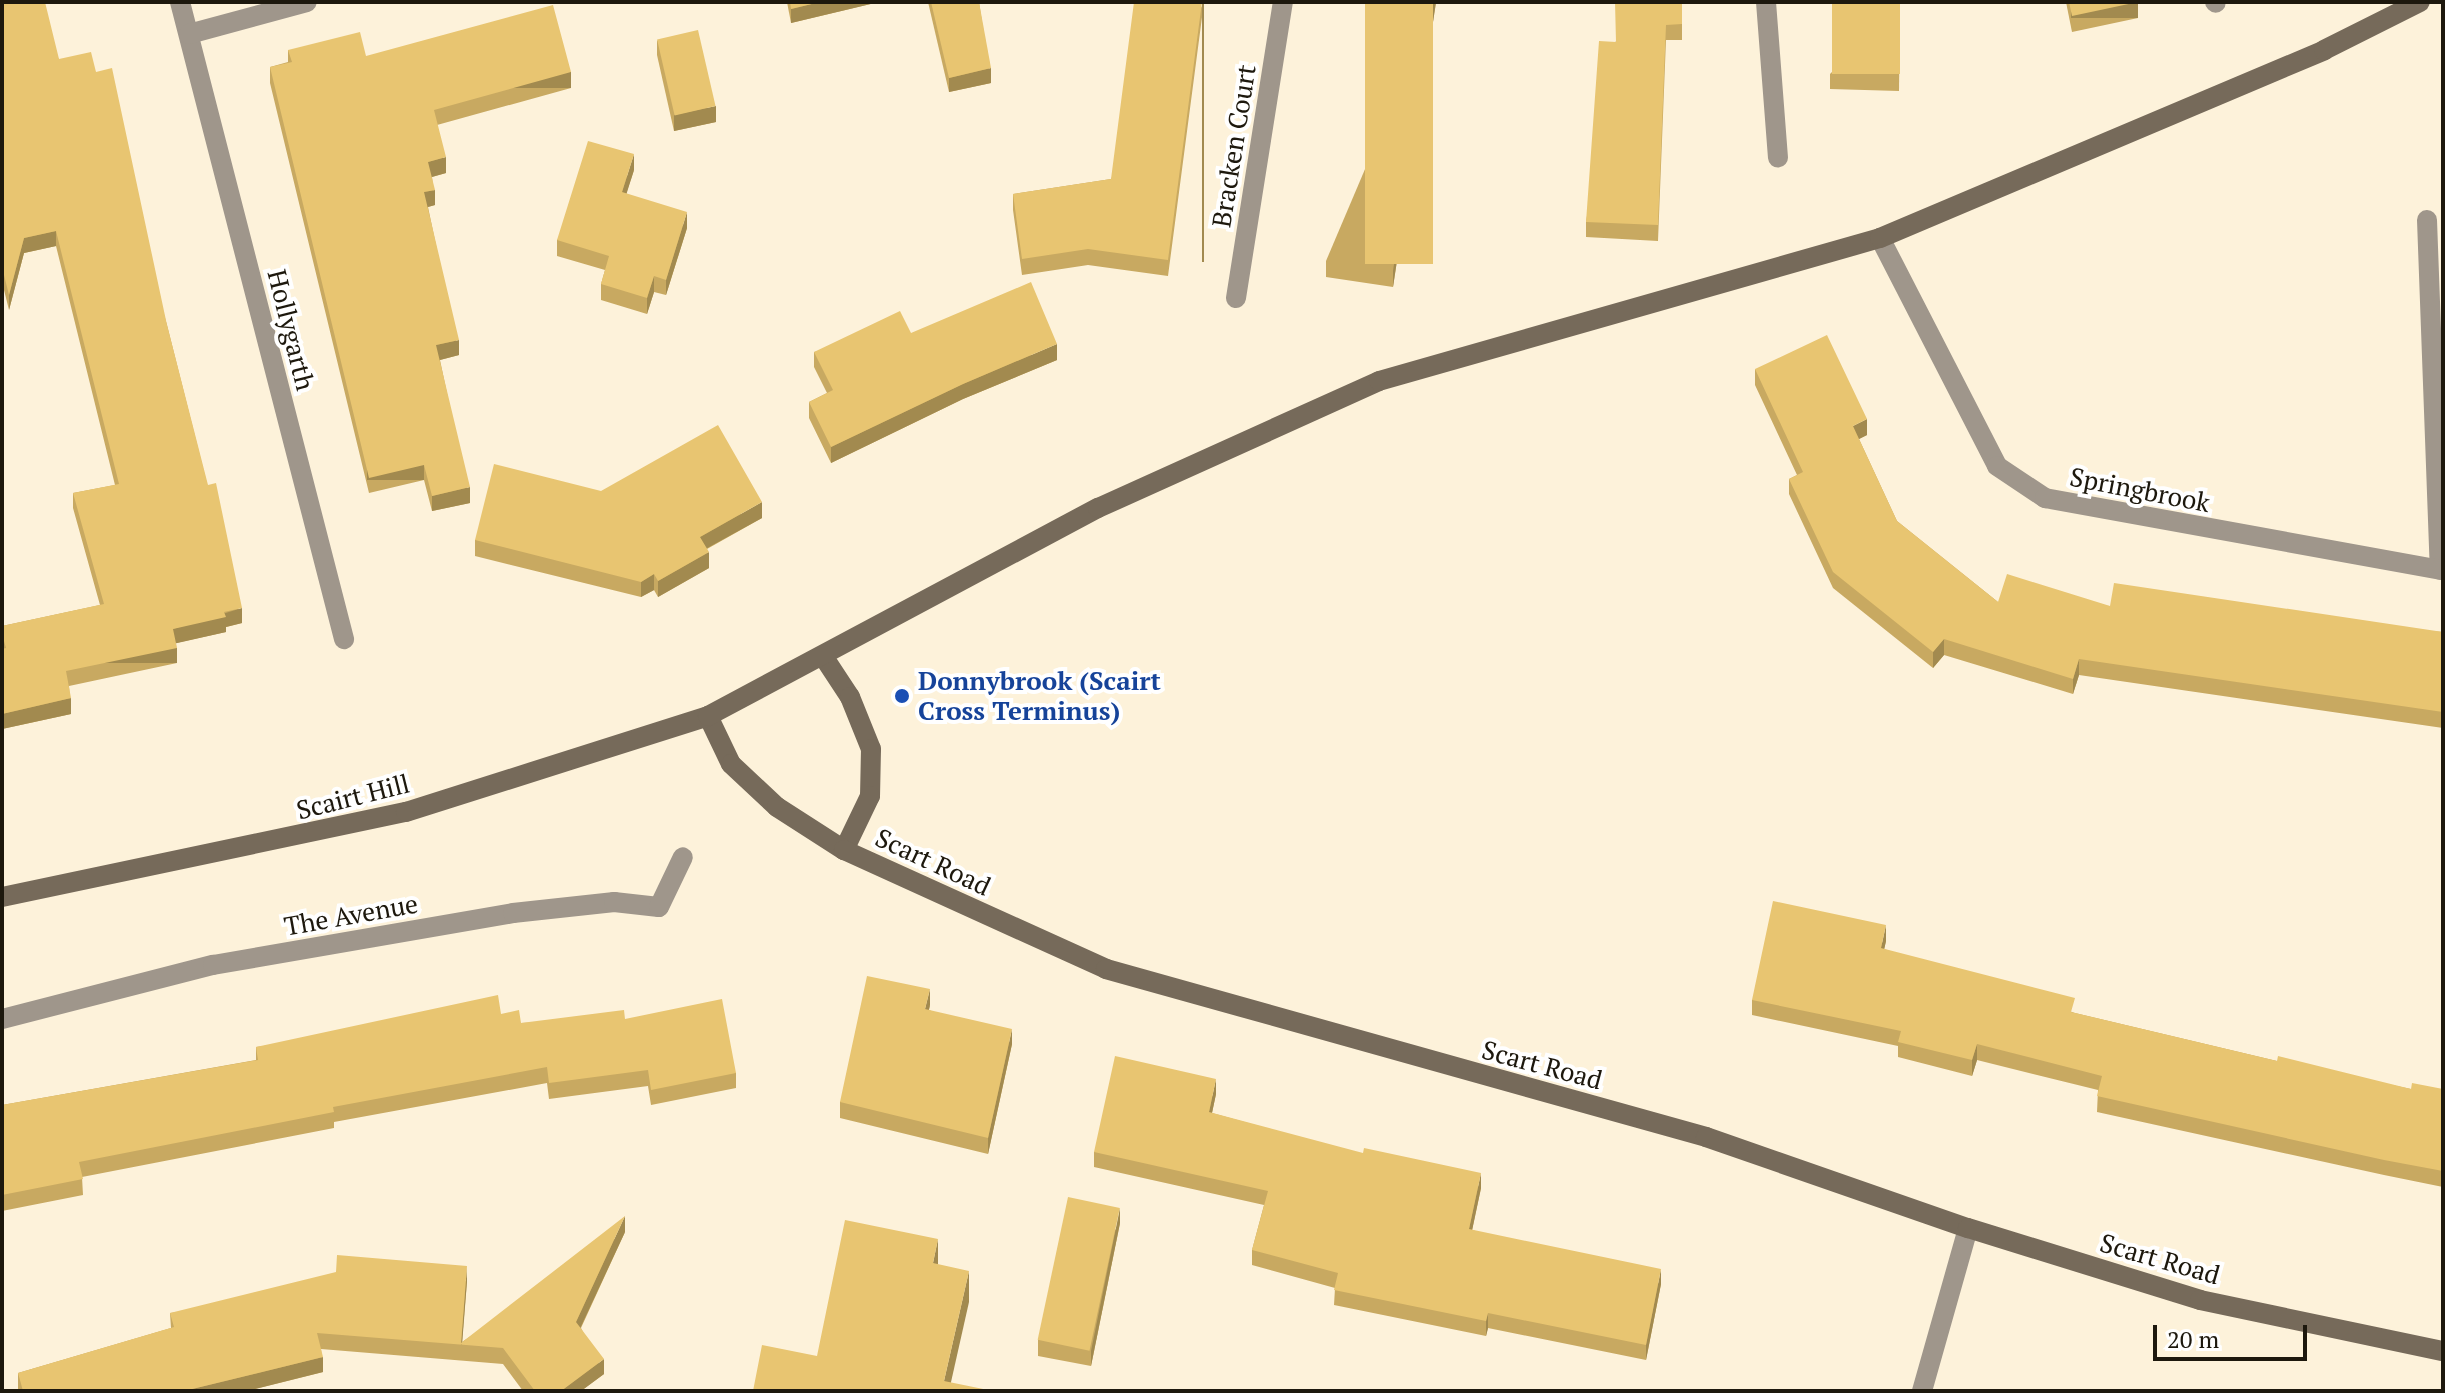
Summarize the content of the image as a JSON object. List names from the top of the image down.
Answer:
{
  "streets": {
    "street": [
      "Bracken Court",
      "Hollygarth",
      "Springbrook",
      "Scairt Hill",
      "Scart Road",
      "The Avenue"
    ]
  },
  "crossings": [
    ["Springbrook", "Scairt Hill"],
    ["Scairt Hill", "Scart Road"]
  ],
  "places": ["Donnybrook (Scairt Cross Terminus)"],
  "scale_bar": "20 m"
}
